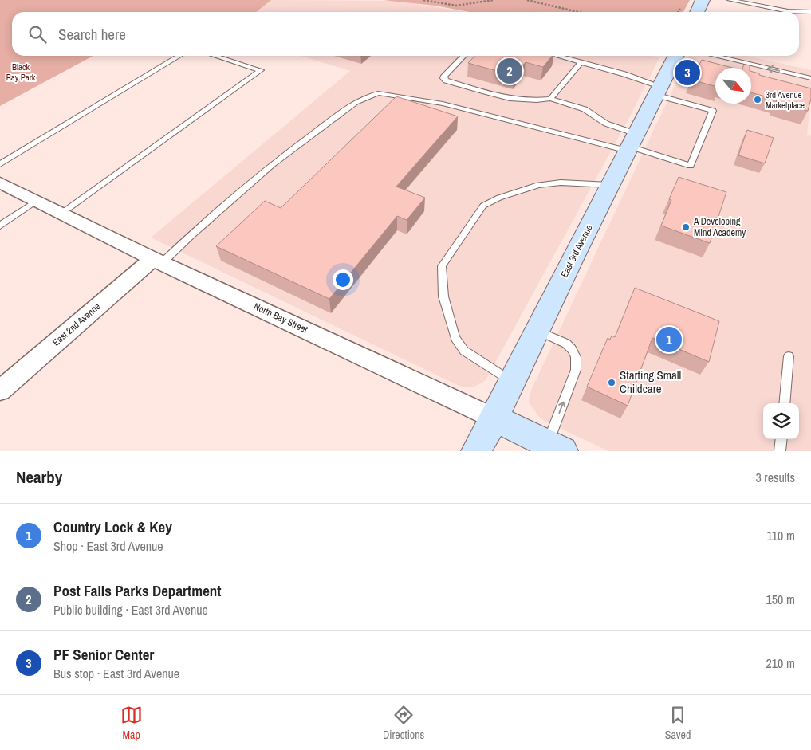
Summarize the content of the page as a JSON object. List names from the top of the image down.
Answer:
{
  "streets": {
    "street": ["East 3rd Avenue", "North Bay Street", "East 2nd Avenue"]
  },
  "crossings": [
    ["East 3rd Avenue", "North Bay Street"],
    ["North Bay Street", "East 2nd Avenue"]
  ],
  "parks": ["Black Bay Park"],
  "places": ["3rd Avenue Marketplace", "A Developing Mind Academy", "Starting Small Childcare"],
  "north": "bottom right",
  "page": {
    "search": "Search here",
    "pins": ["2", "3", "1"],
    "heading": ["Nearby", "3 results"],
    "list": [
      {
        "mark": "1",
        "name": "Country Lock & Key",
        "note": "Shop · East 3rd Avenue",
        "value": "110 m"
      },
      {
        "mark": "2",
        "name": "Post Falls Parks Department",
        "note": "Public building · East 3rd Avenue",
        "value": "150 m"
      },
      {
        "mark": "3",
        "name": "PF Senior Center",
        "note": "Bus stop · East 3rd Avenue",
        "value": "210 m"
      }
    ],
    "nav": ["Map", "Directions", "Saved"]
  }
}
